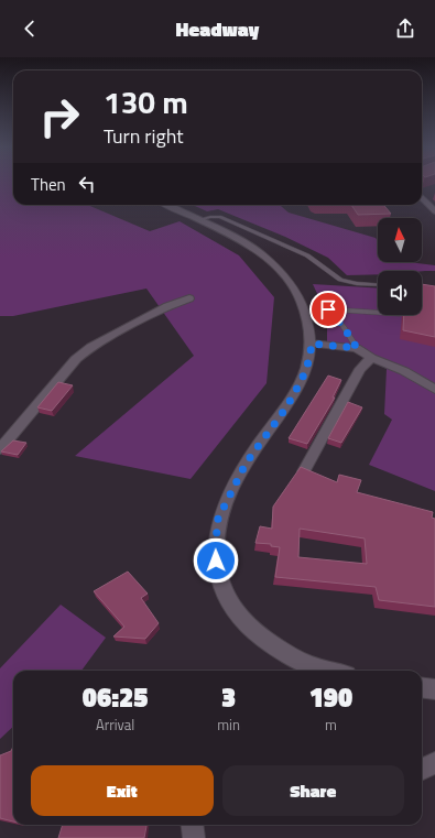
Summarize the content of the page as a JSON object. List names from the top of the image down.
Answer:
{
  "north": "top",
  "page": {
    "header": "Headway",
    "turn": ["130 m", "Turn right"],
    "then": "Then",
    "eta": [
      "06:25",
      "Arrival",
      "3",
      "min",
      "190",
      "m"
    ],
    "buttons": ["Exit", "Share"]
  }
}
